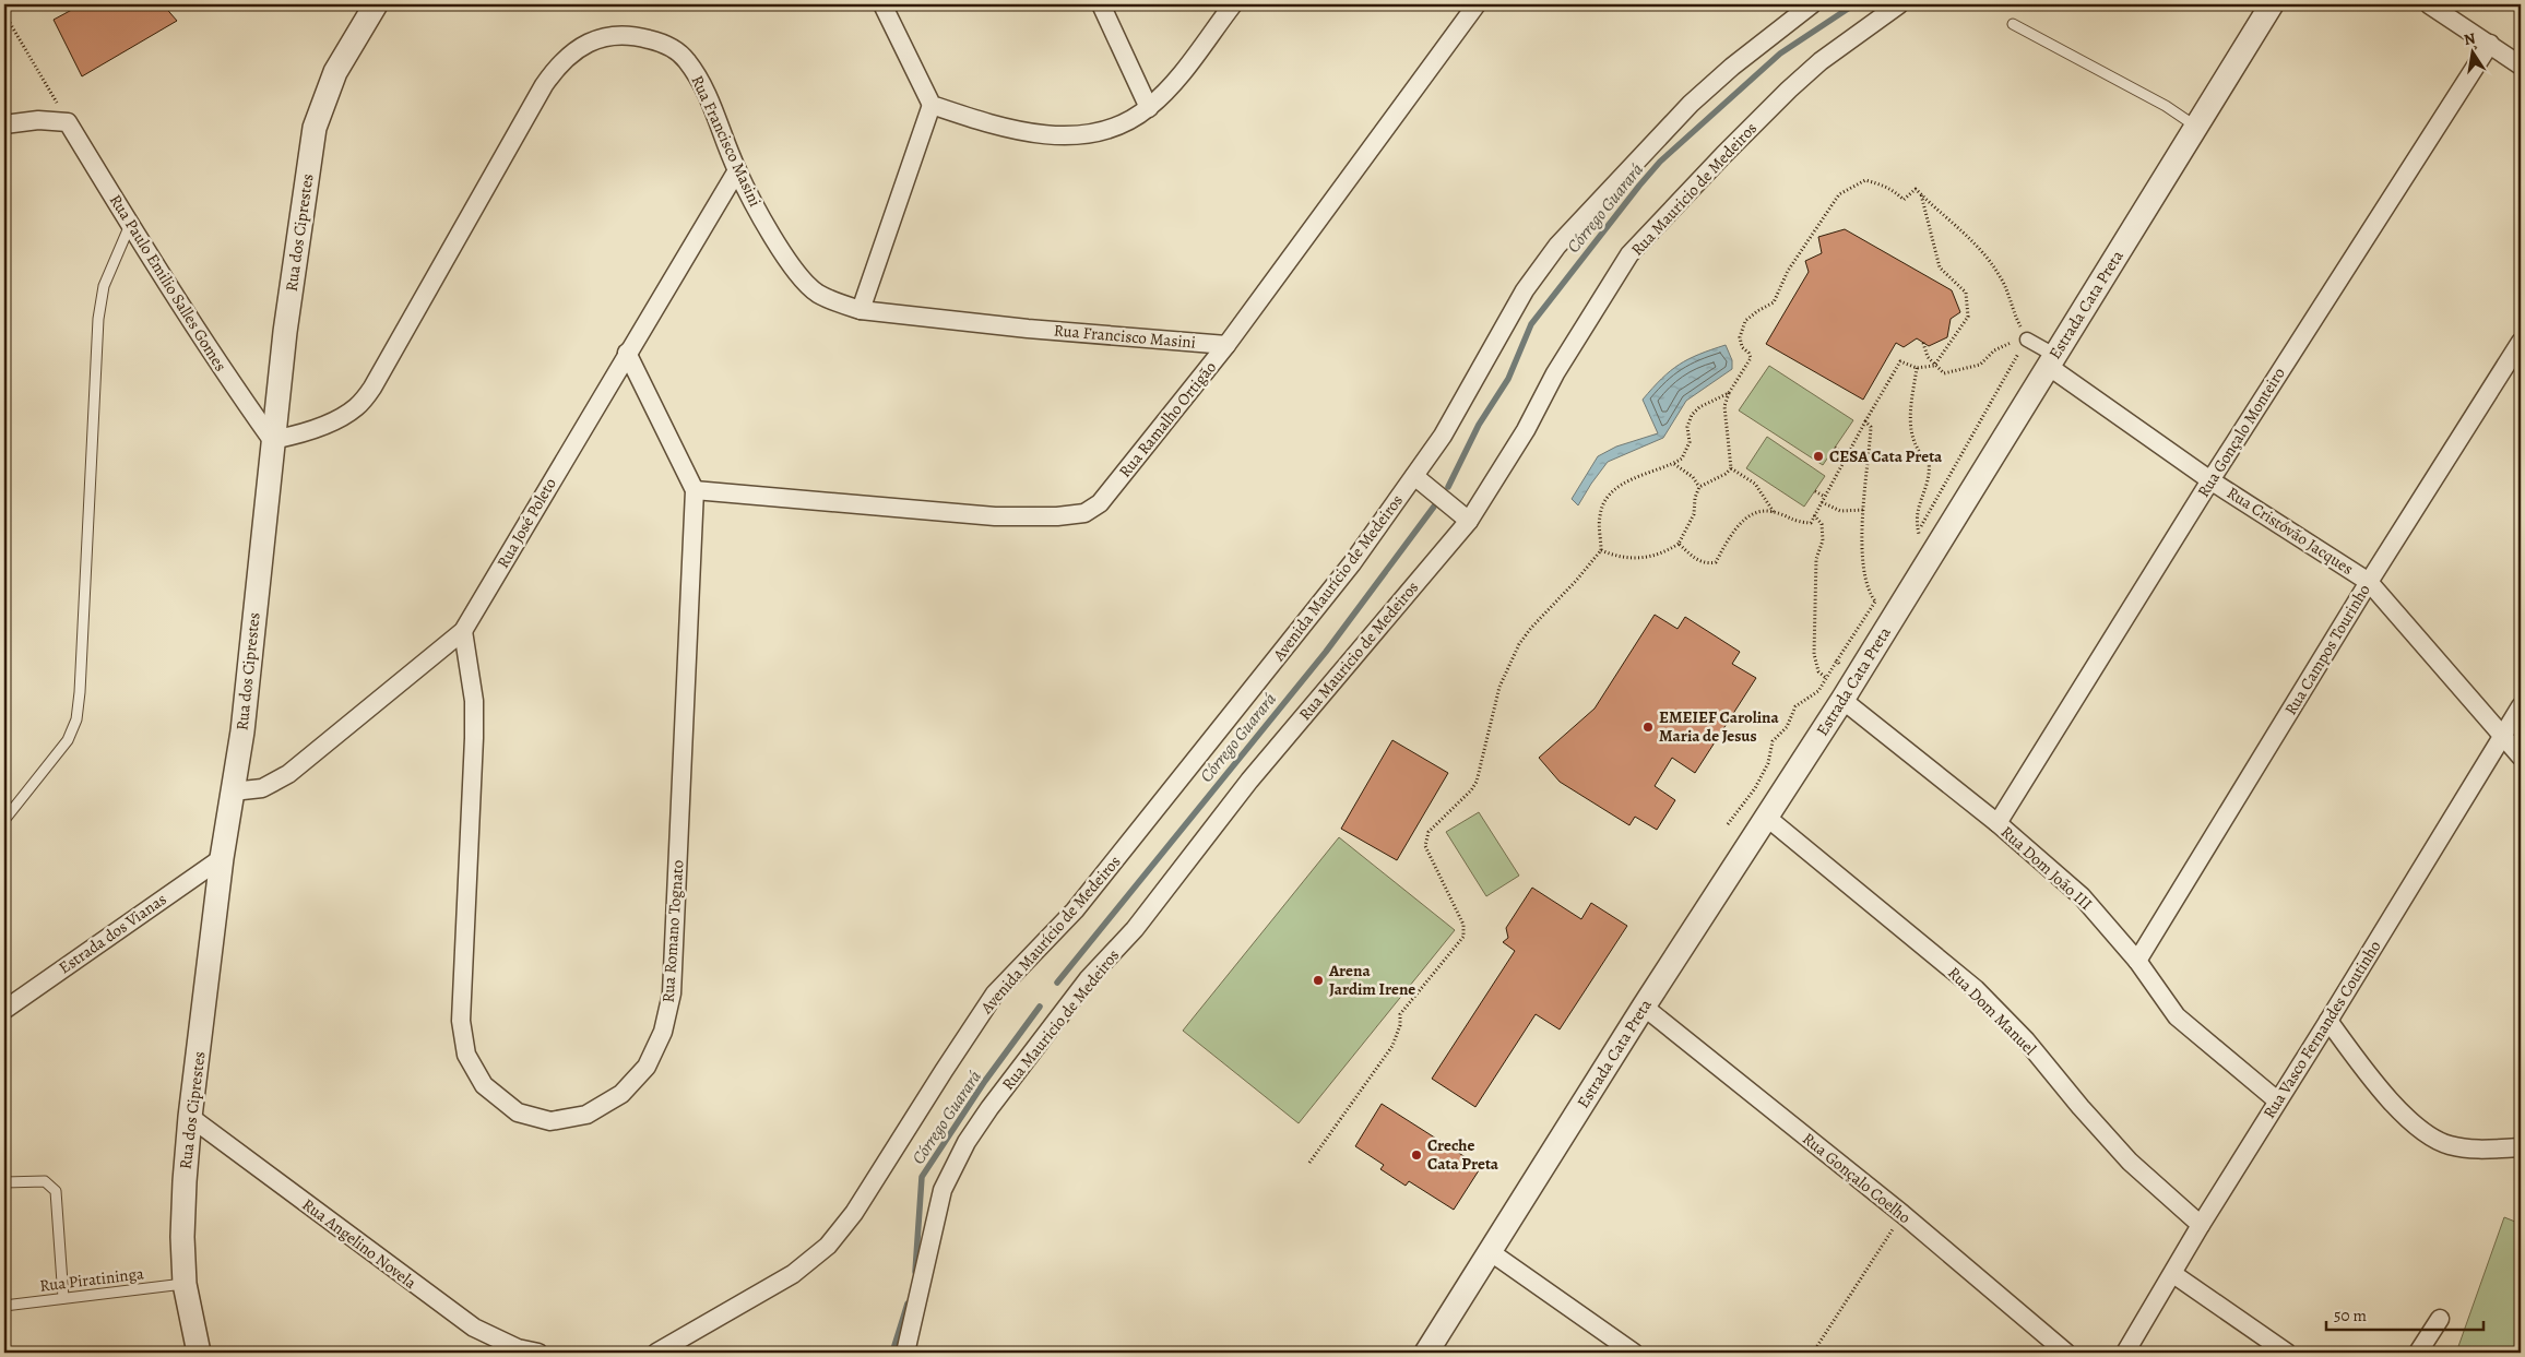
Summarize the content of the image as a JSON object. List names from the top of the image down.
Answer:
{
  "streets": {
    "street": [
      "Rua Francisco Masini",
      "Rua Mauricio de Medeiros",
      "Rua dos Ciprestes",
      "Rua Paulo Emilio Salles Gomes",
      "Estrada Cata Preta",
      "Rua Ramalho Ortigão",
      "Rua Gonçalo Monteiro",
      "Rua José Poleto",
      "Rua Cristóvão Jacques",
      "Avenida Maurício de Medeiros",
      "Rua Campos Tourinho",
      "Rua Dom João III",
      "Rua Romano Tognato",
      "Estrada dos Vianas",
      "Rua Dom Manuel",
      "Rua Vasco Fernandes Coutinho",
      "Rua Gonçalo Coelho",
      "Rua Angelino Novela"
    ],
    "lane": ["Rua Piratininga"]
  },
  "crossings": [
    ["Rua Francisco Masini", "Rua dos Ciprestes"],
    ["Rua Francisco Masini", "Rua Paulo Emilio Salles Gomes"],
    ["Rua Francisco Masini", "Rua Ramalho Ortigão"],
    ["Rua Francisco Masini", "Rua José Poleto"],
    ["Rua dos Ciprestes", "Rua Paulo Emilio Salles Gomes"],
    ["Rua dos Ciprestes", "Rua José Poleto"],
    ["Rua dos Ciprestes", "Estrada dos Vianas"],
    ["Rua dos Ciprestes", "Rua Angelino Novela"],
    ["Rua dos Ciprestes", "Rua Piratininga"],
    ["Estrada Cata Preta", "Rua Cristóvão Jacques"],
    ["Estrada Cata Preta", "Rua Dom João III"],
    ["Estrada Cata Preta", "Rua Dom Manuel"],
    ["Estrada Cata Preta", "Rua Gonçalo Coelho"],
    ["Rua Ramalho Ortigão", "Rua Romano Tognato"],
    ["Rua Gonçalo Monteiro", "Rua Cristóvão Jacques"],
    ["Rua Gonçalo Monteiro", "Rua Dom João III"],
    ["Rua José Poleto", "Rua Romano Tognato"],
    ["Rua Cristóvão Jacques", "Rua Campos Tourinho"],
    ["Rua Cristóvão Jacques", "Rua Vasco Fernandes Coutinho"],
    ["Rua Campos Tourinho", "Rua Dom João III"],
    ["Rua Dom João III", "Rua Vasco Fernandes Coutinho"],
    ["Rua Dom Manuel", "Rua Vasco Fernandes Coutinho"]
  ],
  "water": ["Córrego Guarará"],
  "places": [
    "CESA Cata Preta",
    "EMEIEF Carolina Maria de Jesus",
    "Arena Jardim Irene",
    "Creche Cata Preta"
  ],
  "scale_bar": "50 m",
  "north": "top"
}
